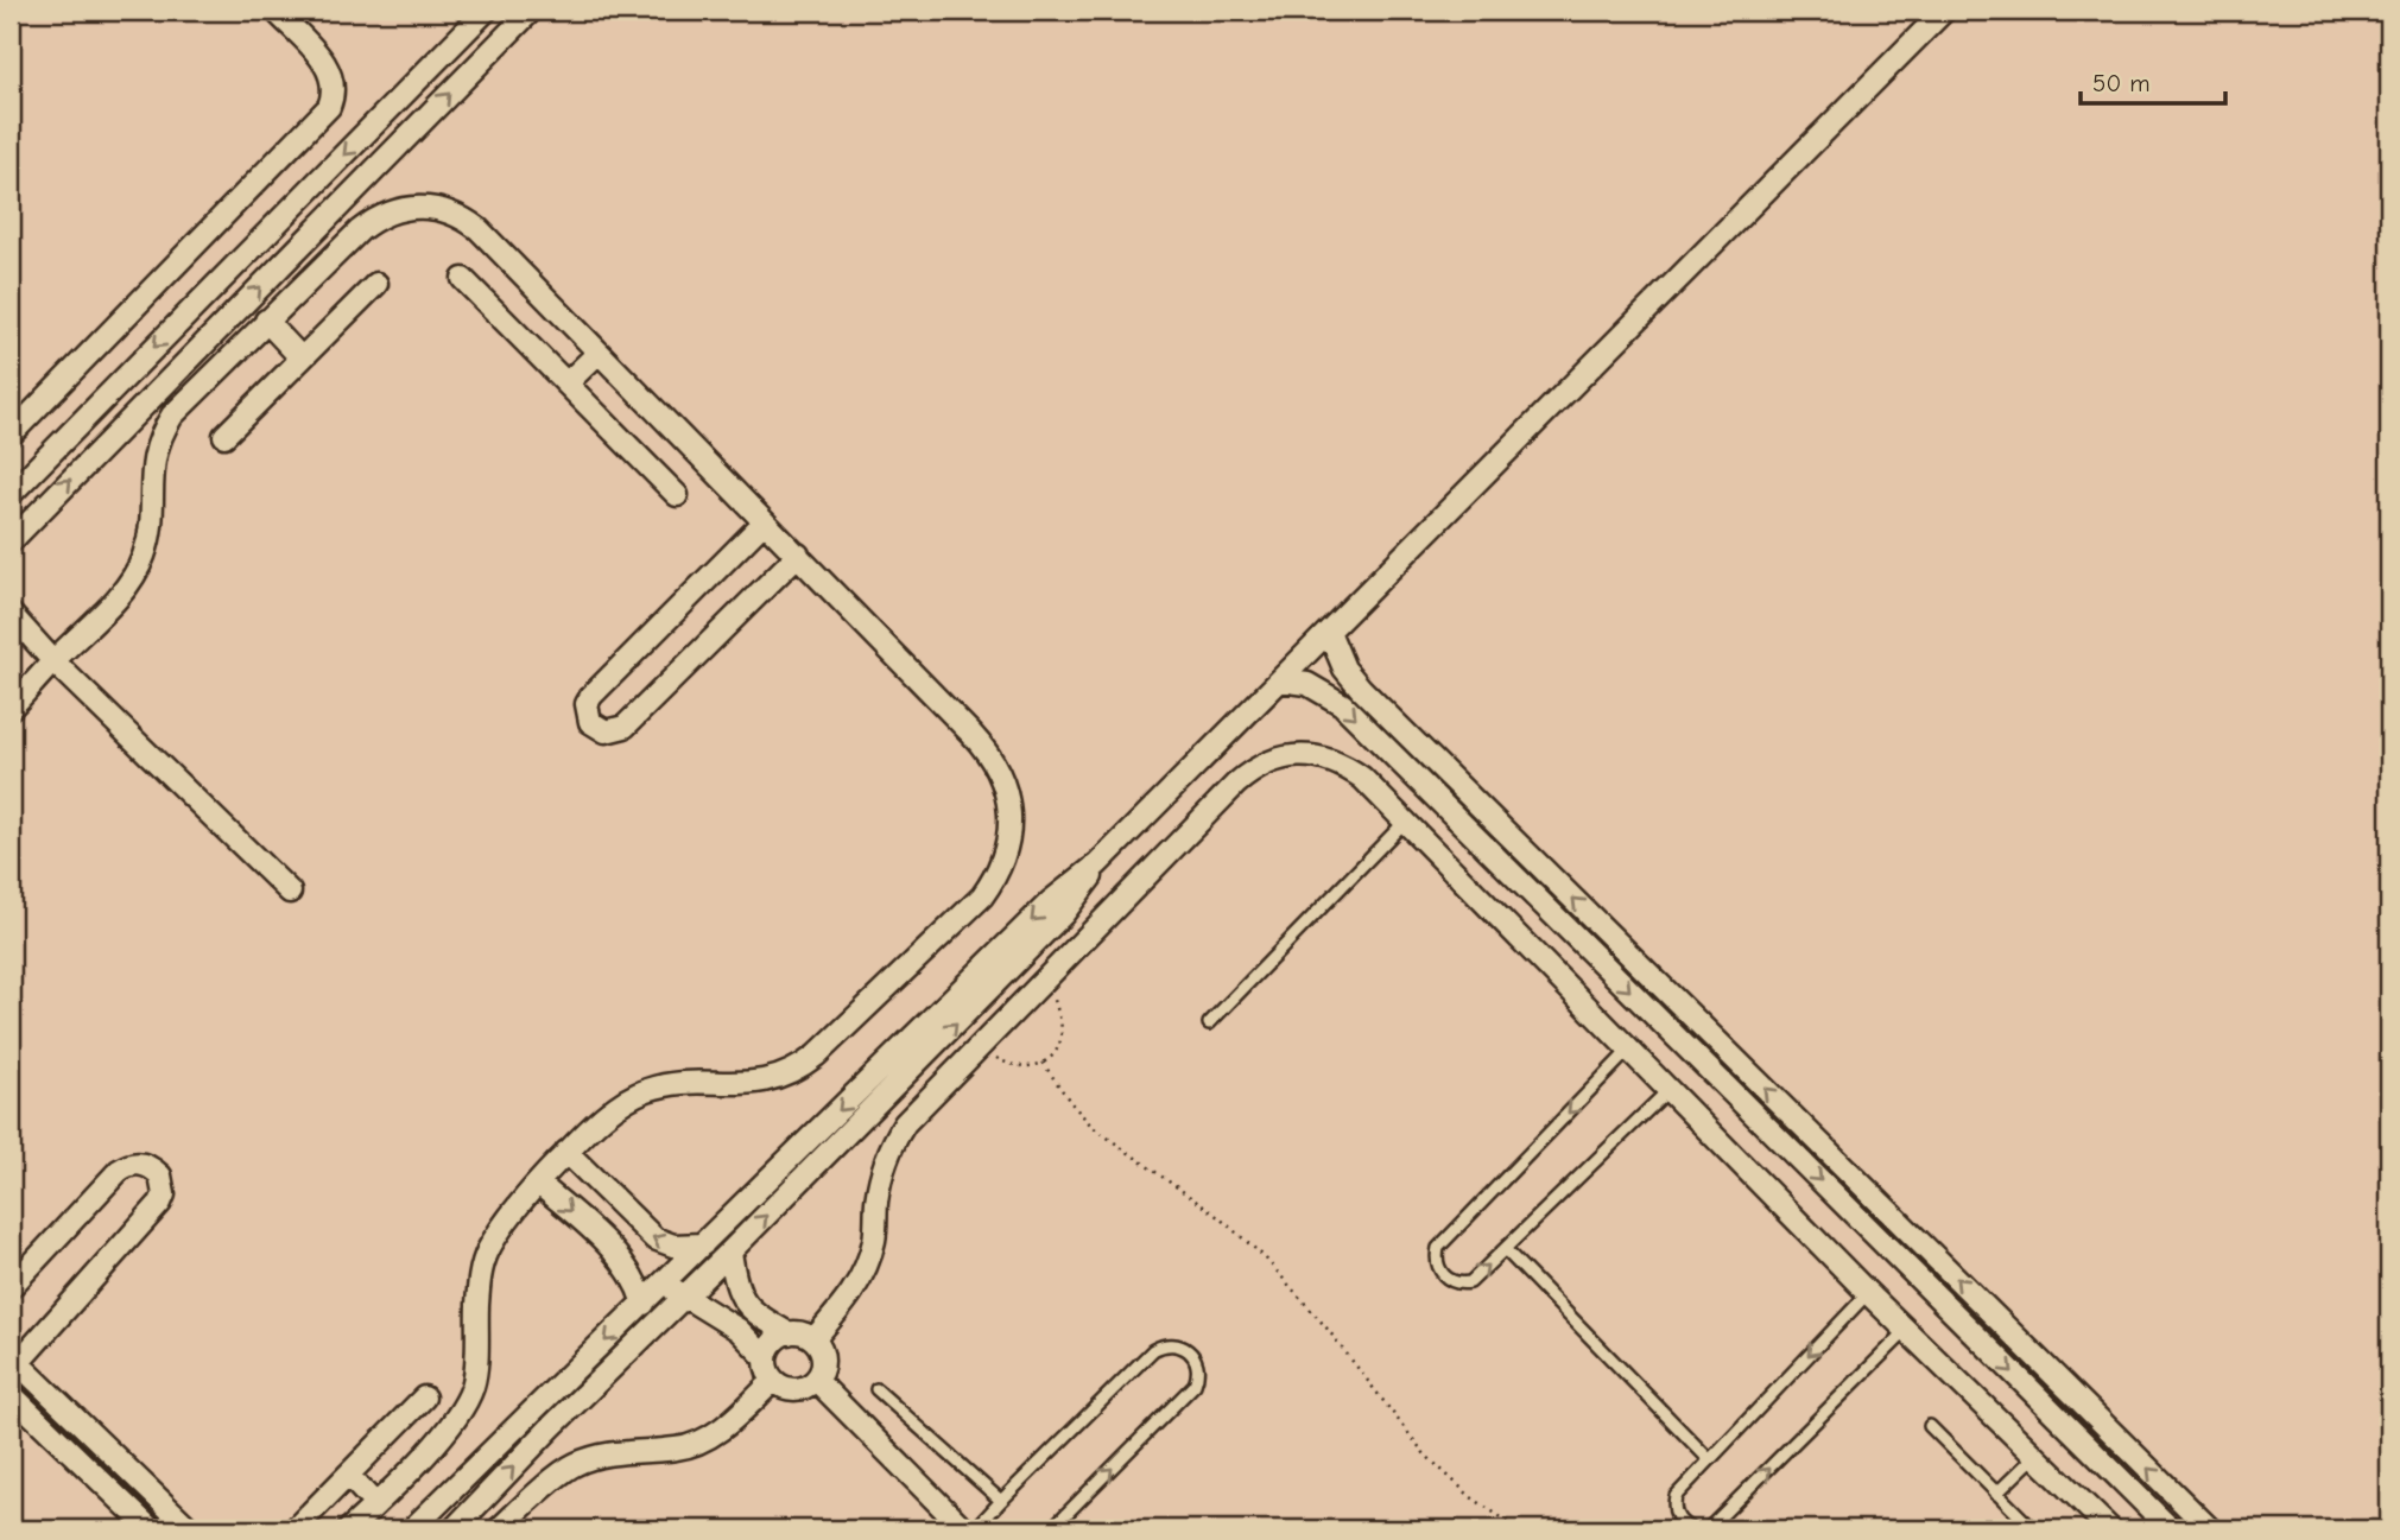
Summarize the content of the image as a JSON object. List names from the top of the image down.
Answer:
{
  "scale_bar": "50 m"
}
